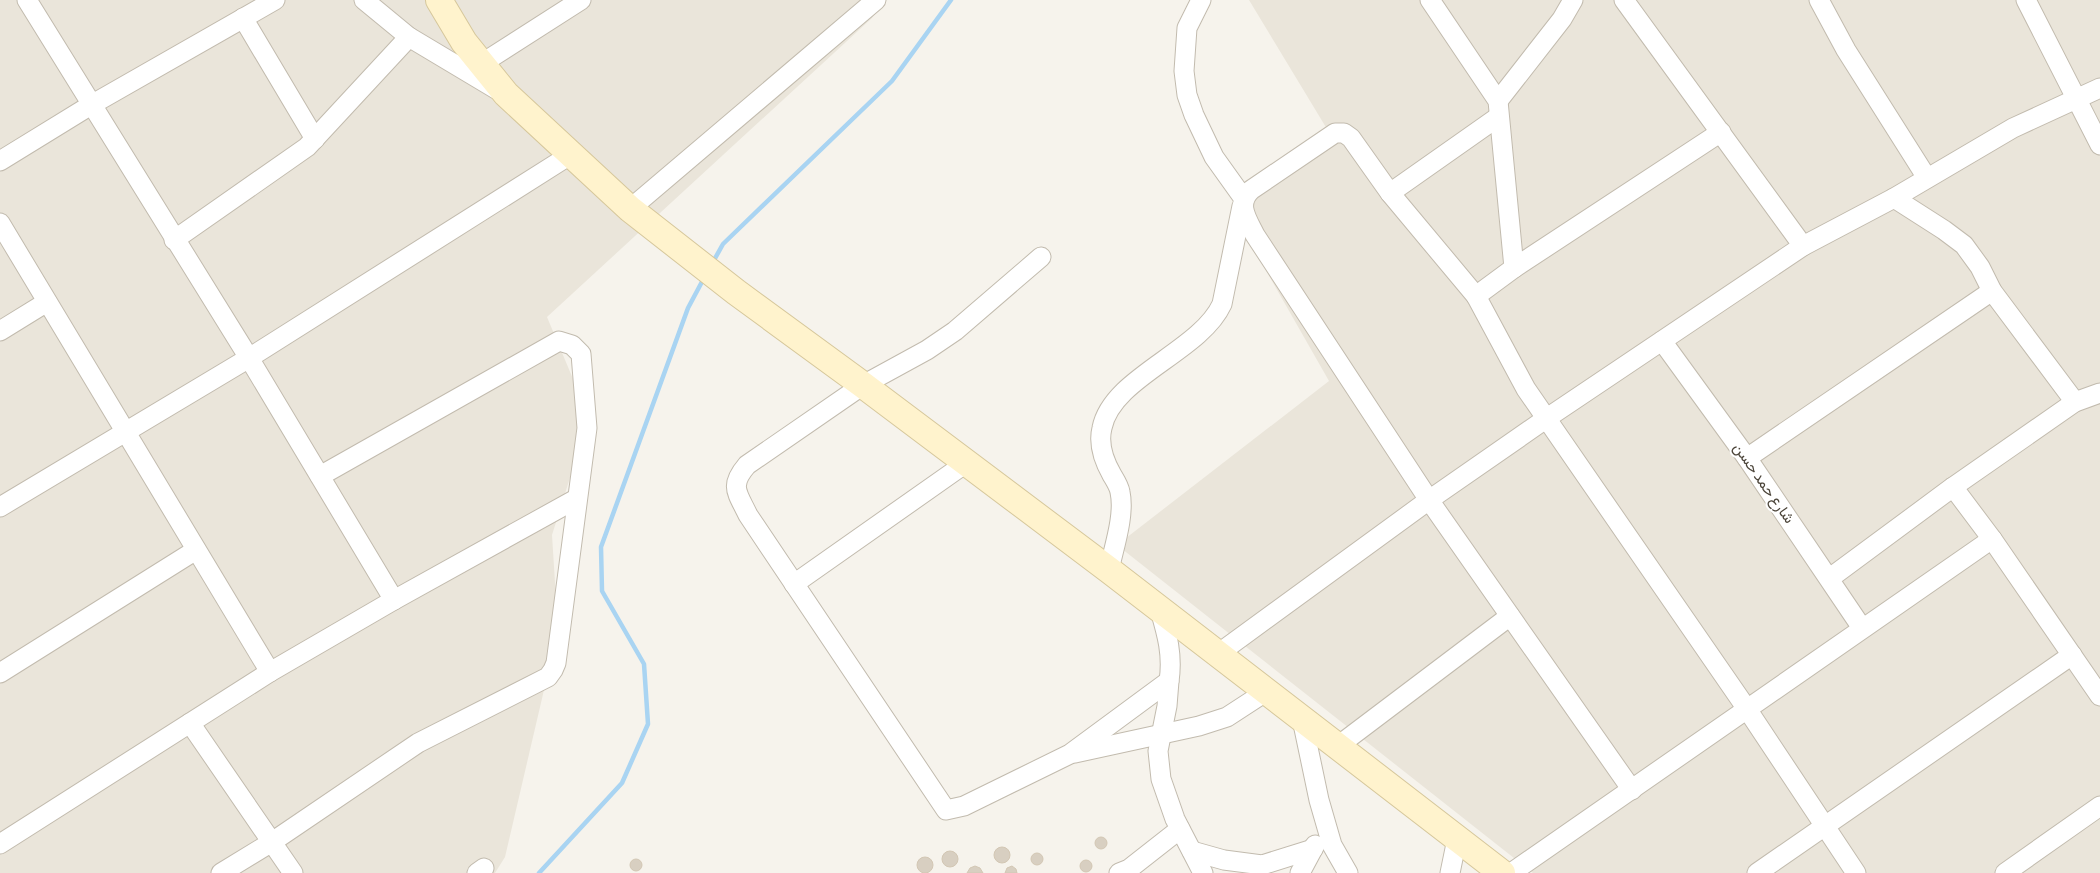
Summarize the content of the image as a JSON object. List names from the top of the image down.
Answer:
{
  "streets": {
    "street": ["شارع حمد حسن"]
  }
}
